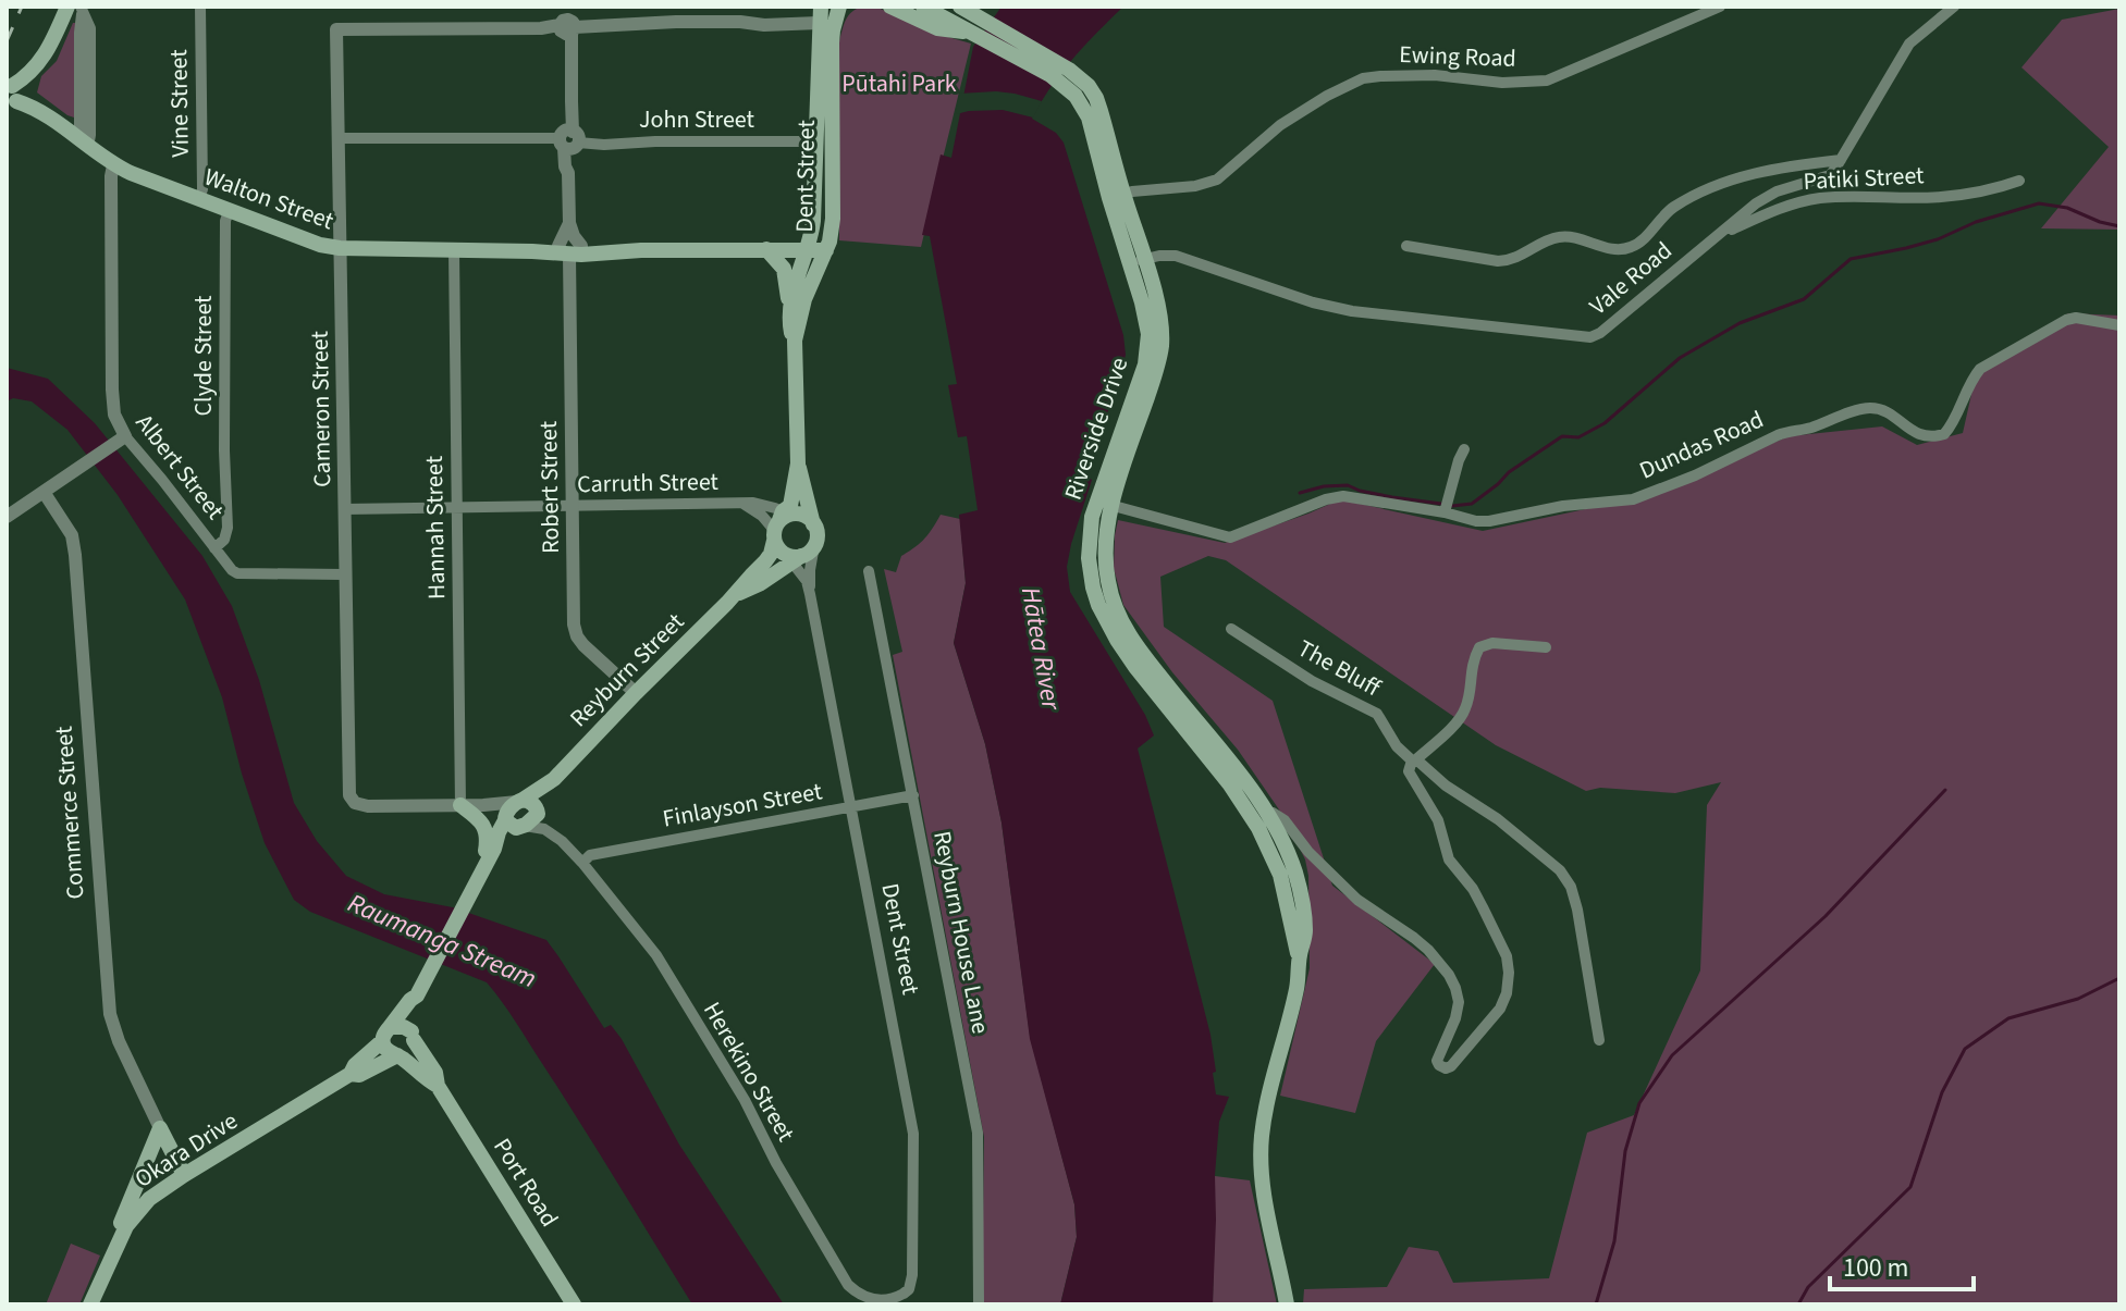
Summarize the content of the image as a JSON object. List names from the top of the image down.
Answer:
{
  "streets": {
    "main road": [
      "Dent Street",
      "Walton Street",
      "Riverside Drive",
      "Reyburn Street",
      "Commerce Street",
      "Okara Drive",
      "Port Road"
    ],
    "street": [
      "Ewing Road",
      "Vine Street",
      "John Street",
      "Patiki Street",
      "Vale Road",
      "Clyde Street",
      "Cameron Street",
      "Dundas Road",
      "Albert Street",
      "Carruth Street",
      "Robert Street",
      "Hannah Street",
      "The Bluff",
      "Finlayson Street",
      "Reyburn House Lane",
      "Herekino Street"
    ]
  },
  "crossings": [
    ["Ewing Road", "Riverside Drive"],
    ["Vine Street", "Walton Street"],
    ["John Street", "Dent Street"],
    ["John Street", "Cameron Street"],
    ["John Street", "Robert Street"],
    ["Dent Street", "Walton Street"],
    ["Dent Street", "Carruth Street"],
    ["Dent Street", "Reyburn Street"],
    ["Dent Street", "Finlayson Street"],
    ["Dent Street", "Herekino Street"],
    ["Patiki Street", "Vale Road"],
    ["Walton Street", "Clyde Street"],
    ["Walton Street", "Cameron Street"],
    ["Walton Street", "Albert Street"],
    ["Walton Street", "Robert Street"],
    ["Walton Street", "Hannah Street"],
    ["Vale Road", "Riverside Drive"],
    ["Clyde Street", "Albert Street"],
    ["Cameron Street", "Albert Street"],
    ["Cameron Street", "Carruth Street"],
    ["Cameron Street", "Robert Street"],
    ["Cameron Street", "Reyburn Street"],
    ["Riverside Drive", "Dundas Road"],
    ["Carruth Street", "Robert Street"],
    ["Carruth Street", "Hannah Street"],
    ["Carruth Street", "Reyburn Street"],
    ["Robert Street", "Reyburn Street"],
    ["Hannah Street", "Reyburn Street"],
    ["Reyburn Street", "Herekino Street"],
    ["Finlayson Street", "Reyburn House Lane"],
    ["Finlayson Street", "Herekino Street"],
    ["Commerce Street", "Okara Drive"],
    ["Okara Drive", "Port Road"]
  ],
  "water": ["Hātea River", "Raumanga Stream"],
  "parks": ["Pūtahi Park"],
  "scale_bar": "100 m"
}
